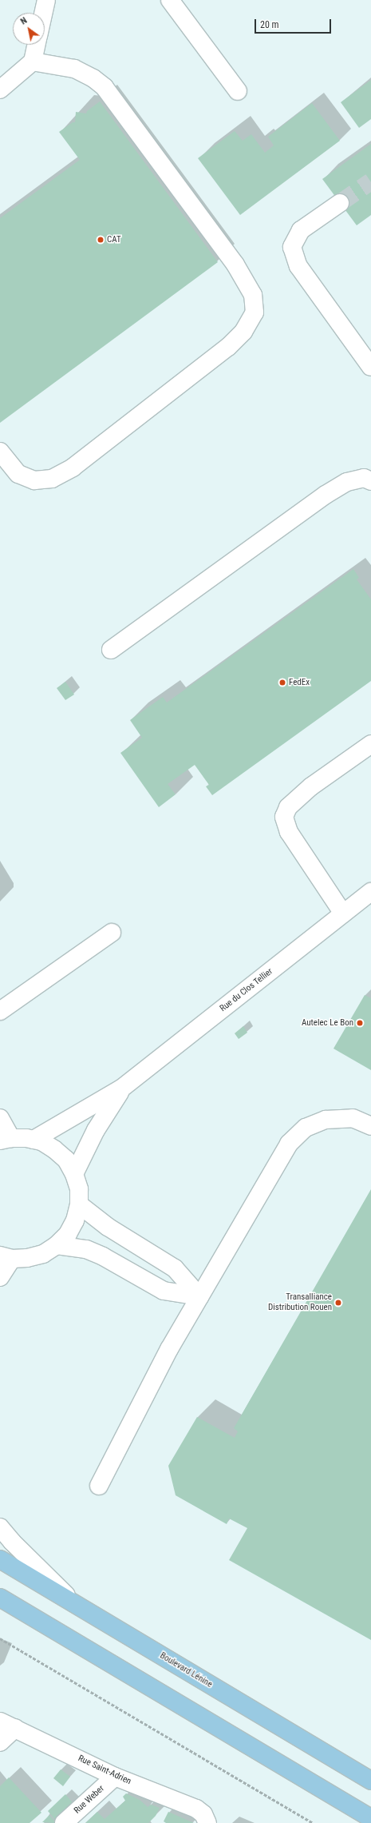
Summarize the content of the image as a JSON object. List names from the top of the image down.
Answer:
{
  "streets": {
    "main road": ["Boulevard Lénine"],
    "street": ["Rue du Clos Tellier", "Rue Saint-Adrien", "Rue Weber"]
  },
  "crossings": [
    ["Rue Saint-Adrien", "Rue Weber"]
  ],
  "places": [
    "CAT",
    "FedEx",
    "Autelec Le Bon",
    "Transalliance Distribution Rouen"
  ],
  "scale_bar": "20 m",
  "north": "top left"
}
